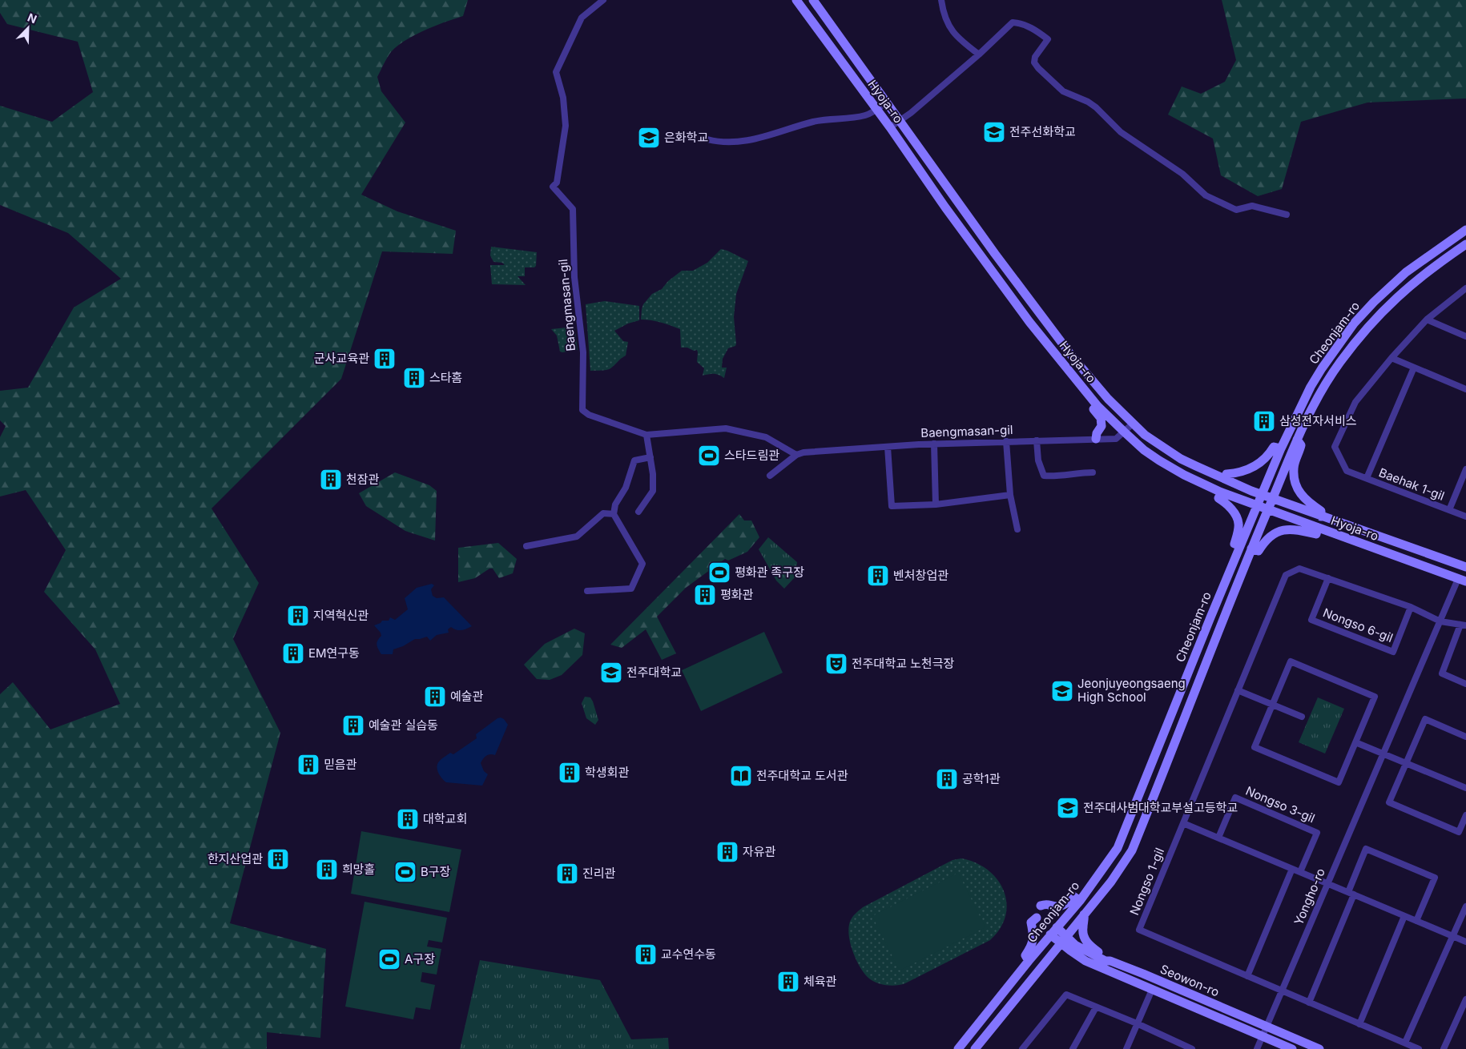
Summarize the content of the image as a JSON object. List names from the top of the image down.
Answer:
{
  "streets": {
    "main road": ["Hyoja-ro", "Cheonjam-ro", "Seowon-ro"],
    "street": [
      "Baengmasan-gil",
      "Baehak 1-gil",
      "Nongso 6-gil",
      "Nongso 3-gil",
      "Nongso 1-gil",
      "Yongho-ro"
    ]
  },
  "crossings": [
    ["Hyoja-ro", "Baengmasan-gil"],
    ["Hyoja-ro", "Cheonjam-ro"],
    ["Hyoja-ro", "Yongho-ro"],
    ["Cheonjam-ro", "Seowon-ro"],
    ["Nongso 1-gil", "Yongho-ro"],
    ["Yongho-ro", "Seowon-ro"]
  ],
  "places": {
    "school or university": [
      "전주선화학교",
      "은화학교",
      "전주대학교",
      "Jeonjuyeongsaeng High School",
      "전주대사범대학교부설고등학교"
    ],
    "building": [
      "군사교육관",
      "스타홈",
      "삼성전자서비스",
      "천잠관",
      "벤처창업관",
      "평화관",
      "지역혁신관",
      "EM연구동",
      "예술관",
      "예술관 실습동",
      "믿음관",
      "학생회관",
      "공학1관",
      "대학교회",
      "자유관",
      "한지산업관",
      "희망홀",
      "진리관",
      "교수연수동",
      "체육관"
    ],
    "sports": [
      "스타드림관",
      "평화관 족구장",
      "B구장",
      "A구장"
    ],
    "theatre": ["전주대학교 노천극장"],
    "library": ["전주대학교 도서관"]
  },
  "north": "top right"
}
